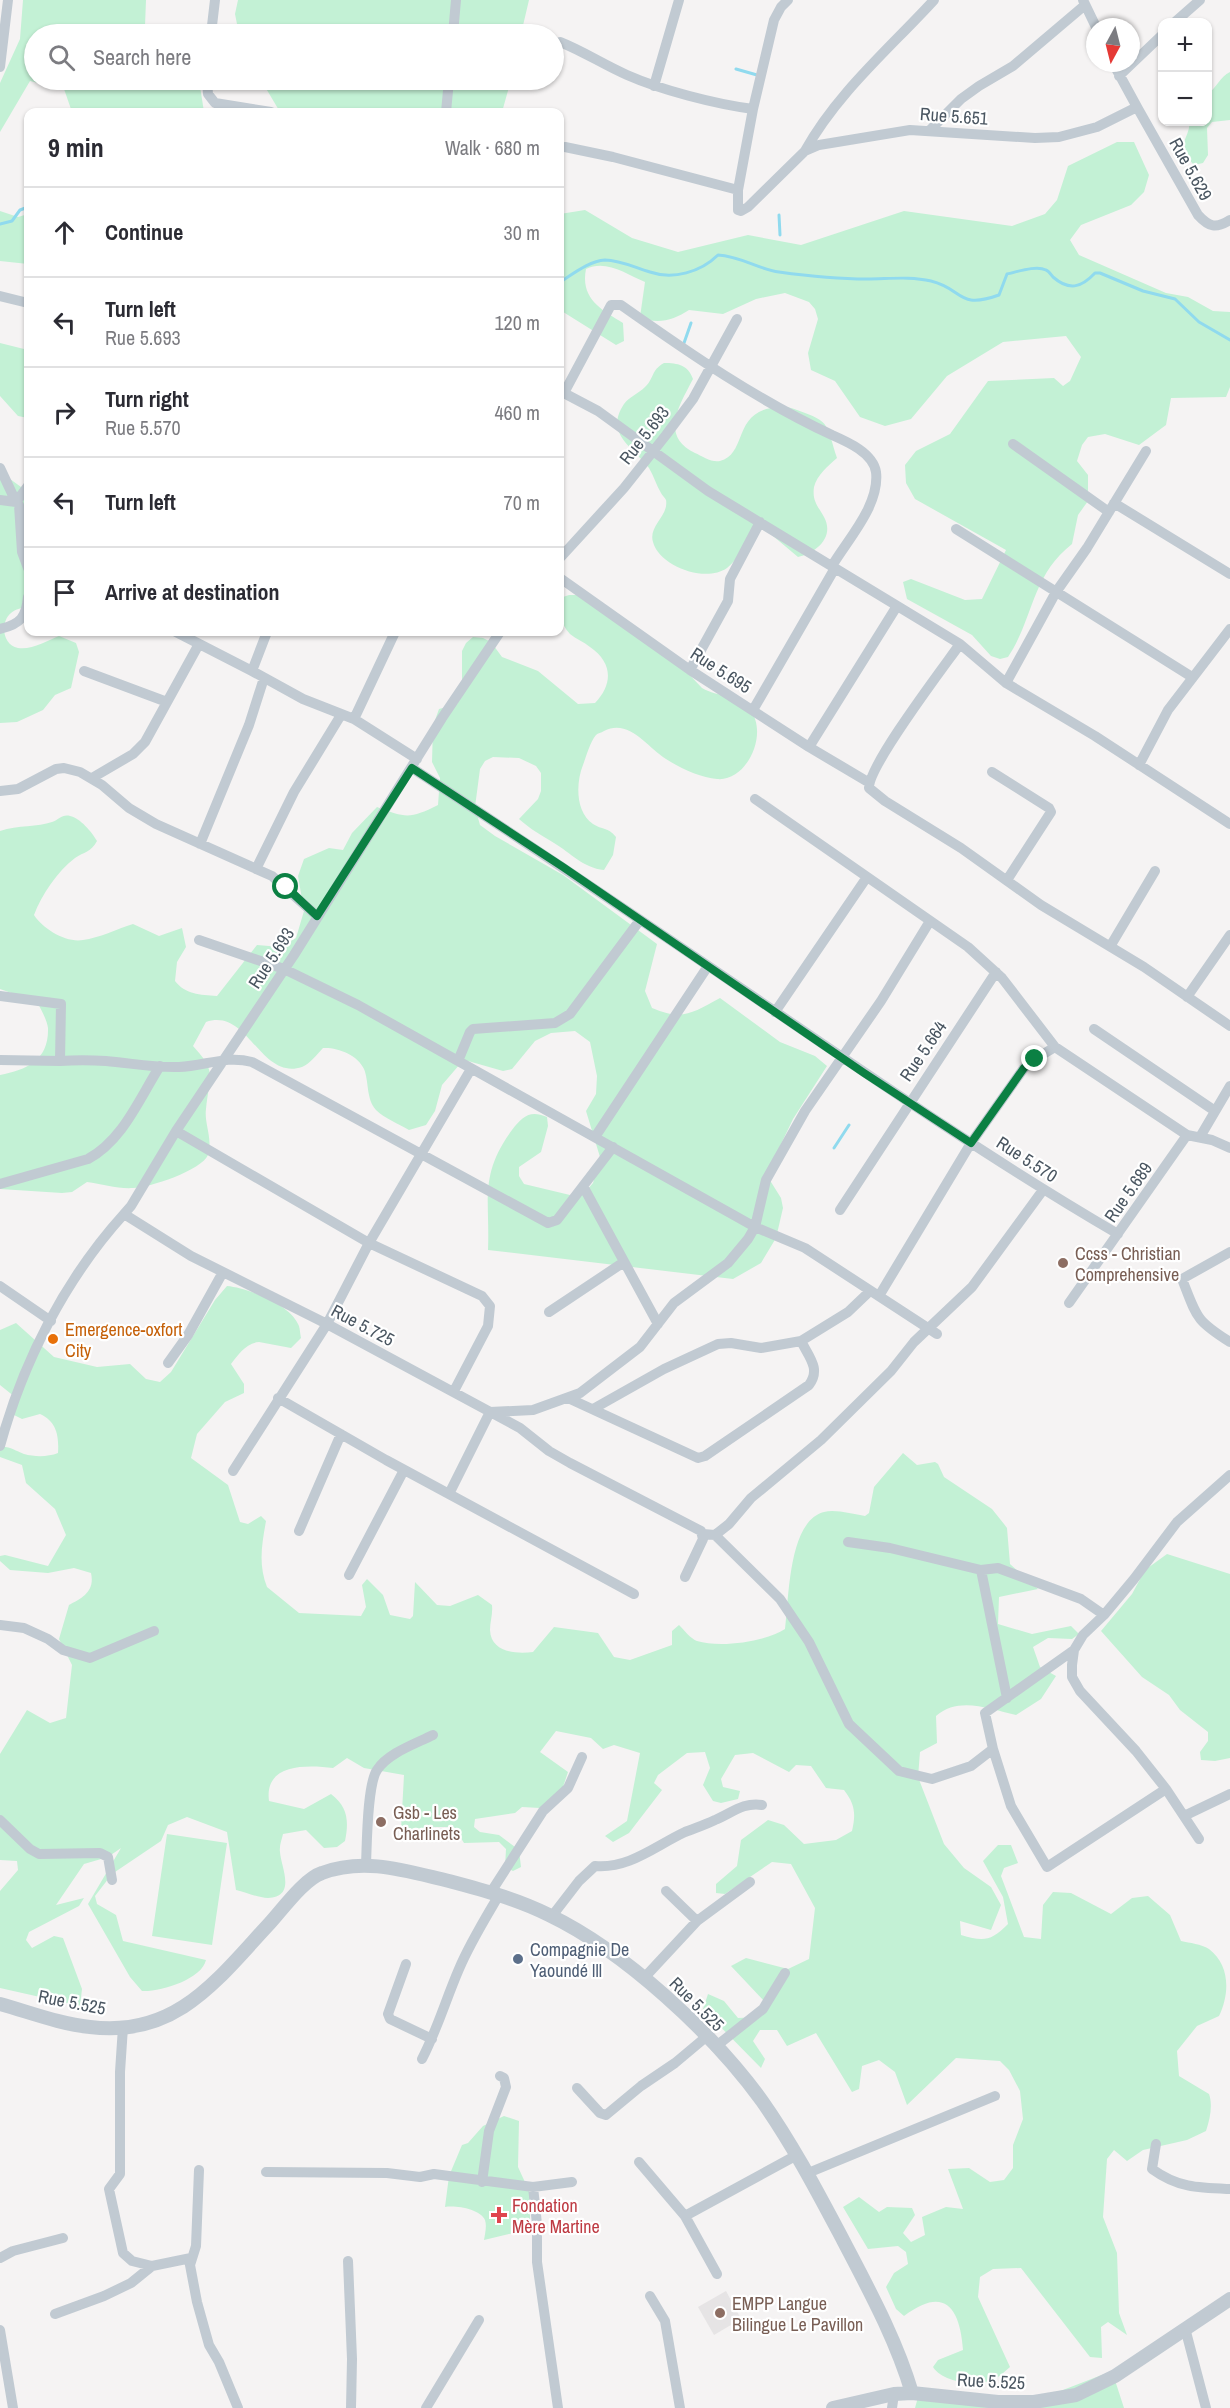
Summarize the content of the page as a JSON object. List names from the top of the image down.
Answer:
{
  "streets": {
    "street": [
      "Rue 5.651",
      "Rue 5.629",
      "Rue 5.693",
      "Rue 5.695",
      "Rue 5.664",
      "Rue 5.570",
      "Rue 5.689",
      "Rue 5.725",
      "Rue 5.525"
    ]
  },
  "crossings": [
    ["Rue 5.651", "Rue 5.629"],
    ["Rue 5.693", "Rue 5.570"],
    ["Rue 5.664", "Rue 5.570"],
    ["Rue 5.570", "Rue 5.689"]
  ],
  "places": {
    "other": [
      "Ccss - Christian Comprehensive",
      "Emergence-oxfort City",
      "Gsb - Les Charlinets",
      "Compagnie De Yaoundé lll",
      "EMPP Langue Bilingue Le Pavillon"
    ],
    "health": ["Fondation Mère Martine"]
  },
  "north": "bottom",
  "page": {
    "map_buttons": ["+", "−"],
    "search": "Search here",
    "heading": ["9 min", "Walk · 680 m"],
    "list": [
      ["Continue", "30 m"],
      ["Turn left", "Rue 5.693", "120 m"],
      ["Turn right", "Rue 5.570", "460 m"],
      ["Turn left", "70 m"],
      "Arrive at destination"
    ]
  }
}
